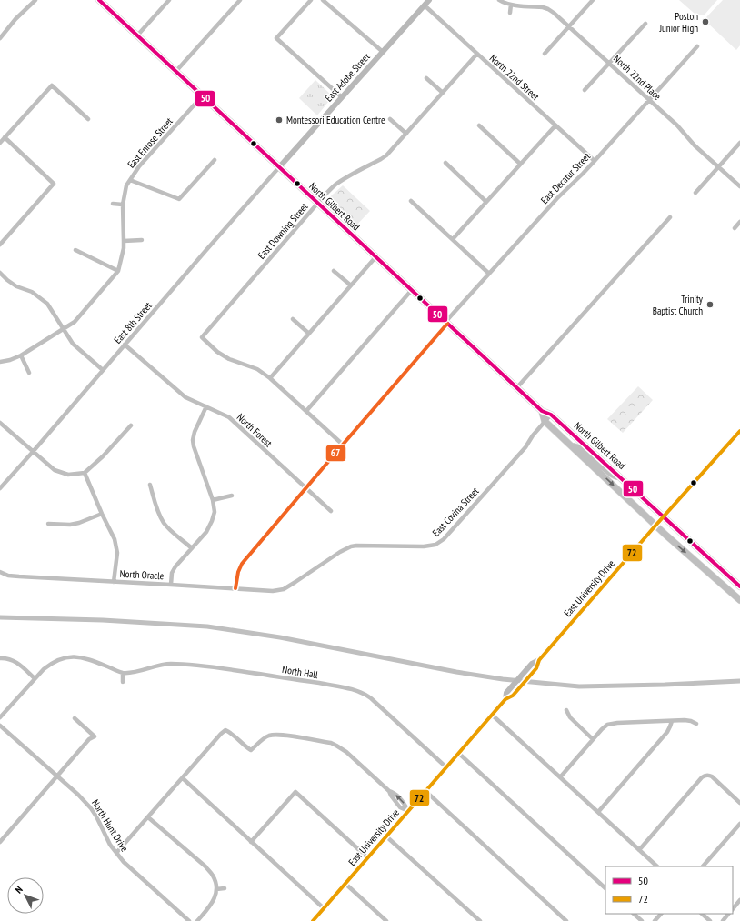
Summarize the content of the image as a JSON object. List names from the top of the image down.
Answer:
{
  "streets": {
    "main road": ["East Adobe Street", "North Gilbert Road", "East University Drive"],
    "street": [
      "North 22nd Street",
      "North 22nd Place",
      "East Enrose Street",
      "East Decatur Street",
      "East Downing Street",
      "East 8th Street",
      "North Forest",
      "East Covina Street",
      "North Oracle",
      "North Hall",
      "North Hunt Drive"
    ]
  },
  "crossings": [
    ["East Adobe Street", "North 22nd Street"],
    ["East Adobe Street", "North Gilbert Road"],
    ["East Adobe Street", "East 8th Street"],
    ["North 22nd Street", "East Decatur Street"],
    ["North 22nd Street", "East Downing Street"],
    ["North 22nd Place", "East Decatur Street"],
    ["East Enrose Street", "North Gilbert Road"],
    ["East Decatur Street", "North Gilbert Road"],
    ["East Decatur Street", "North Forest"],
    ["East Decatur Street", "North Oracle"],
    ["North Gilbert Road", "East Downing Street"],
    ["North Gilbert Road", "East 8th Street"],
    ["North Gilbert Road", "East Covina Street"],
    ["North Gilbert Road", "East University Drive"],
    ["East 8th Street", "North Forest"],
    ["East Covina Street", "North Oracle"],
    ["East University Drive", "North Hall"]
  ],
  "places": ["Poston Junior High", "Montessori Education Centre", "Trinity Baptist Church"],
  "lines": ["transit line 50", "transit line 67", "transit line 72"],
  "legend": ["50", "72"],
  "north": "top left"
}
